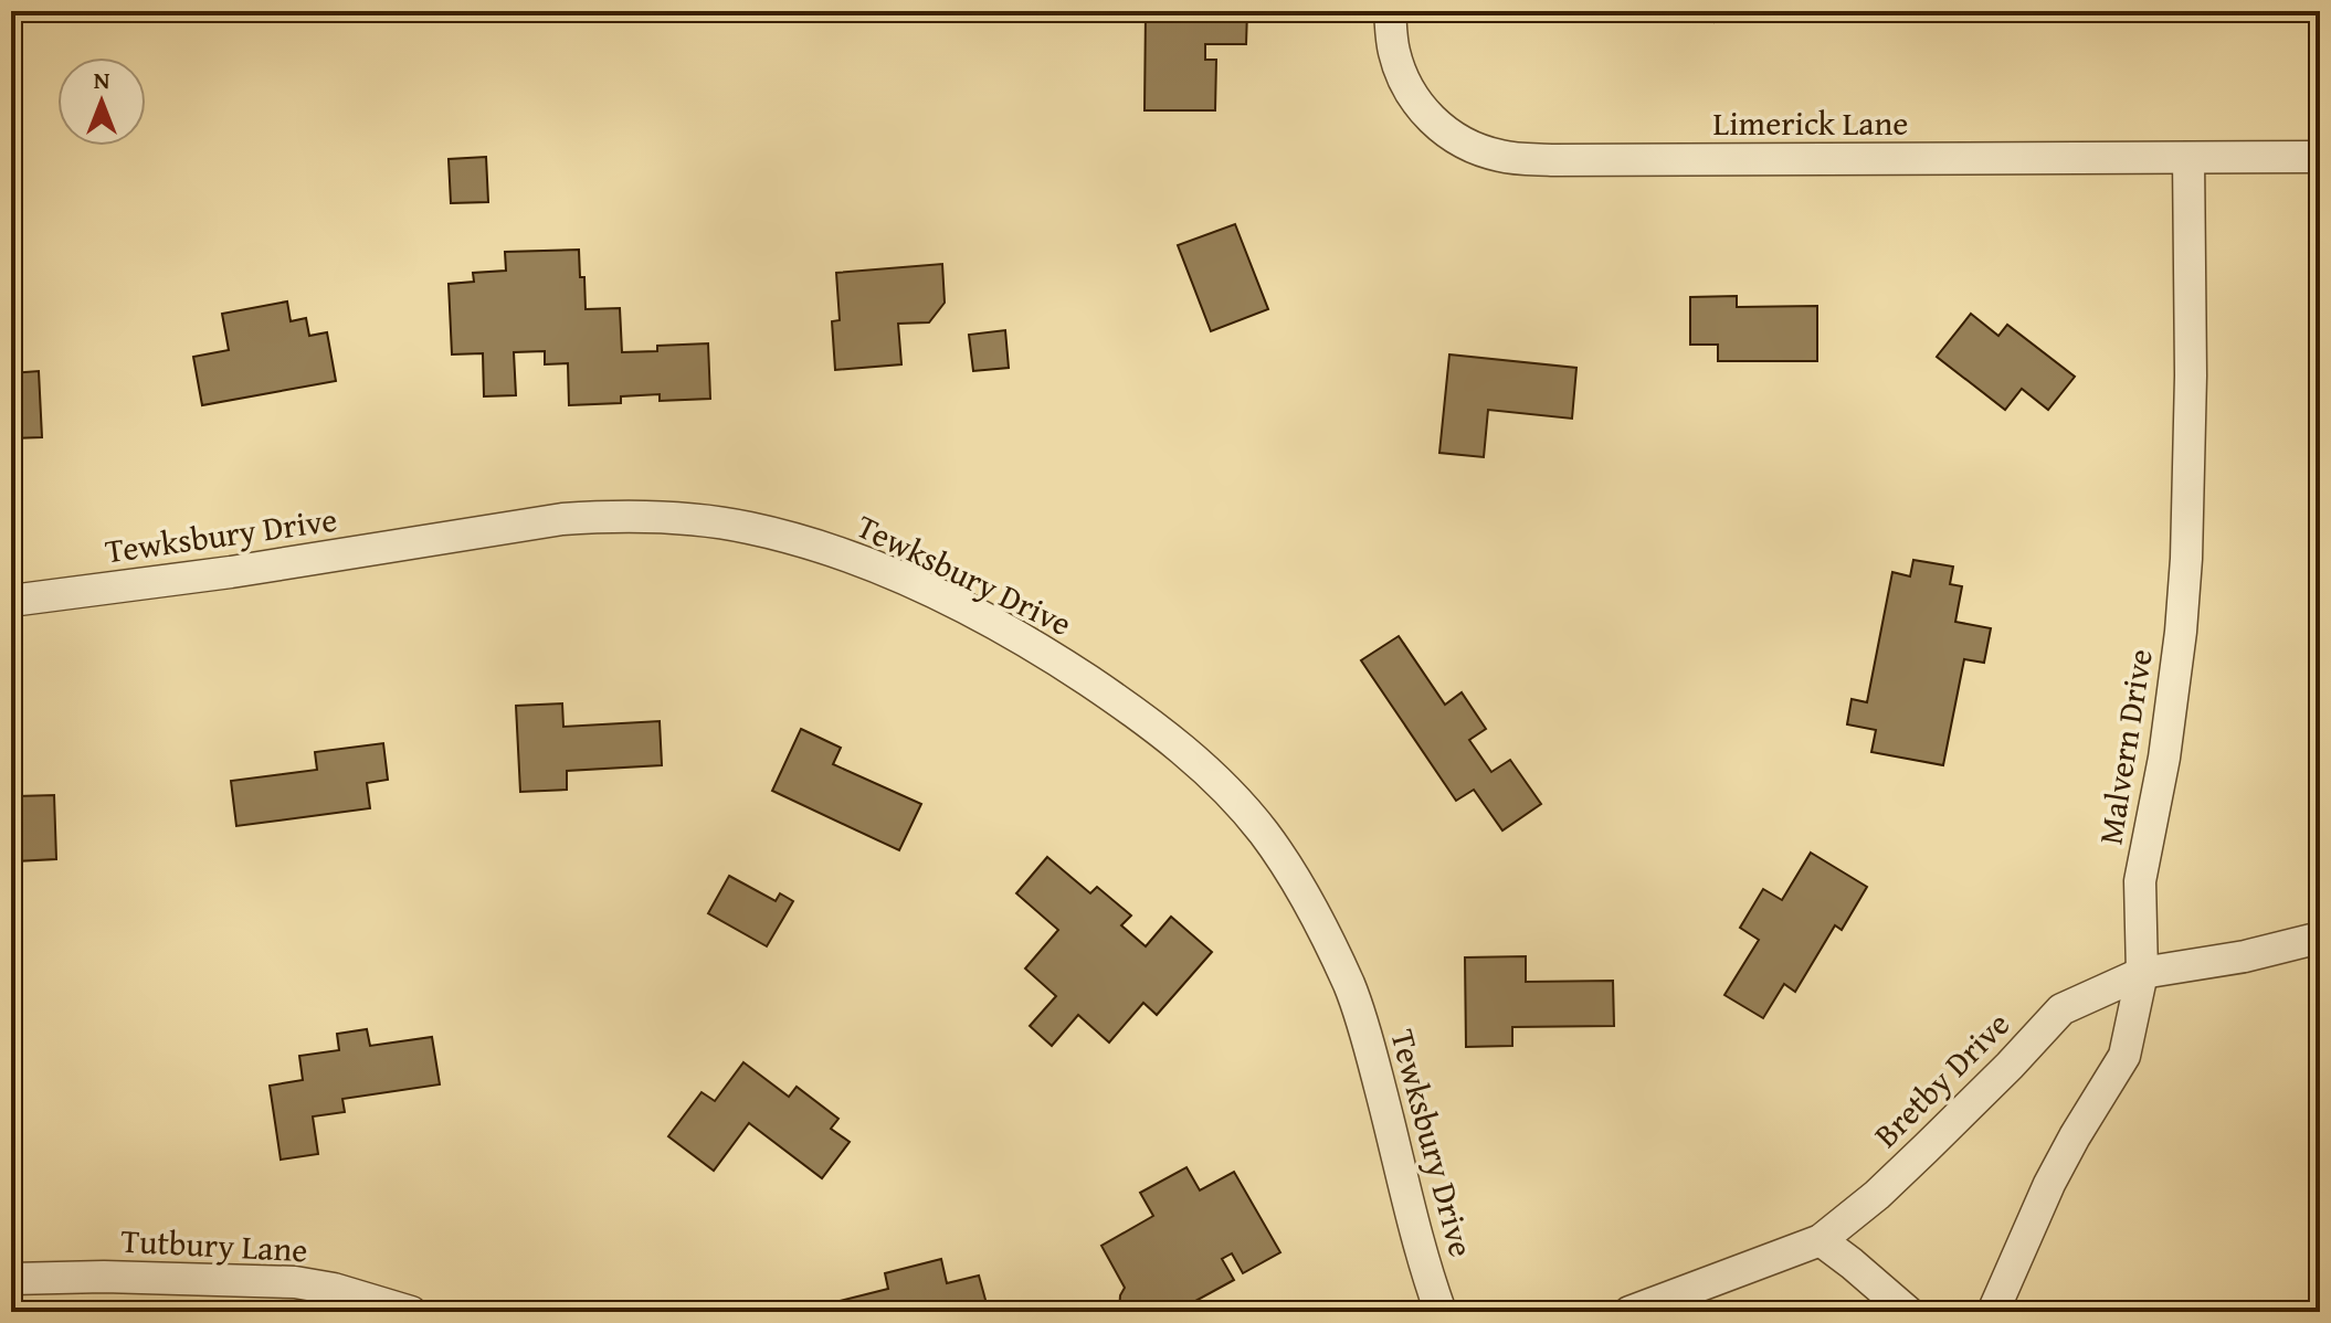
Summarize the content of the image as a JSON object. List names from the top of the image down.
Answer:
{
  "streets": {
    "street": [
      "Limerick Lane",
      "Tewksbury Drive",
      "Malvern Drive",
      "Bretby Drive",
      "Tutbury Lane"
    ]
  },
  "crossings": [
    ["Limerick Lane", "Malvern Drive"],
    ["Malvern Drive", "Bretby Drive"]
  ],
  "north": "top"
}
